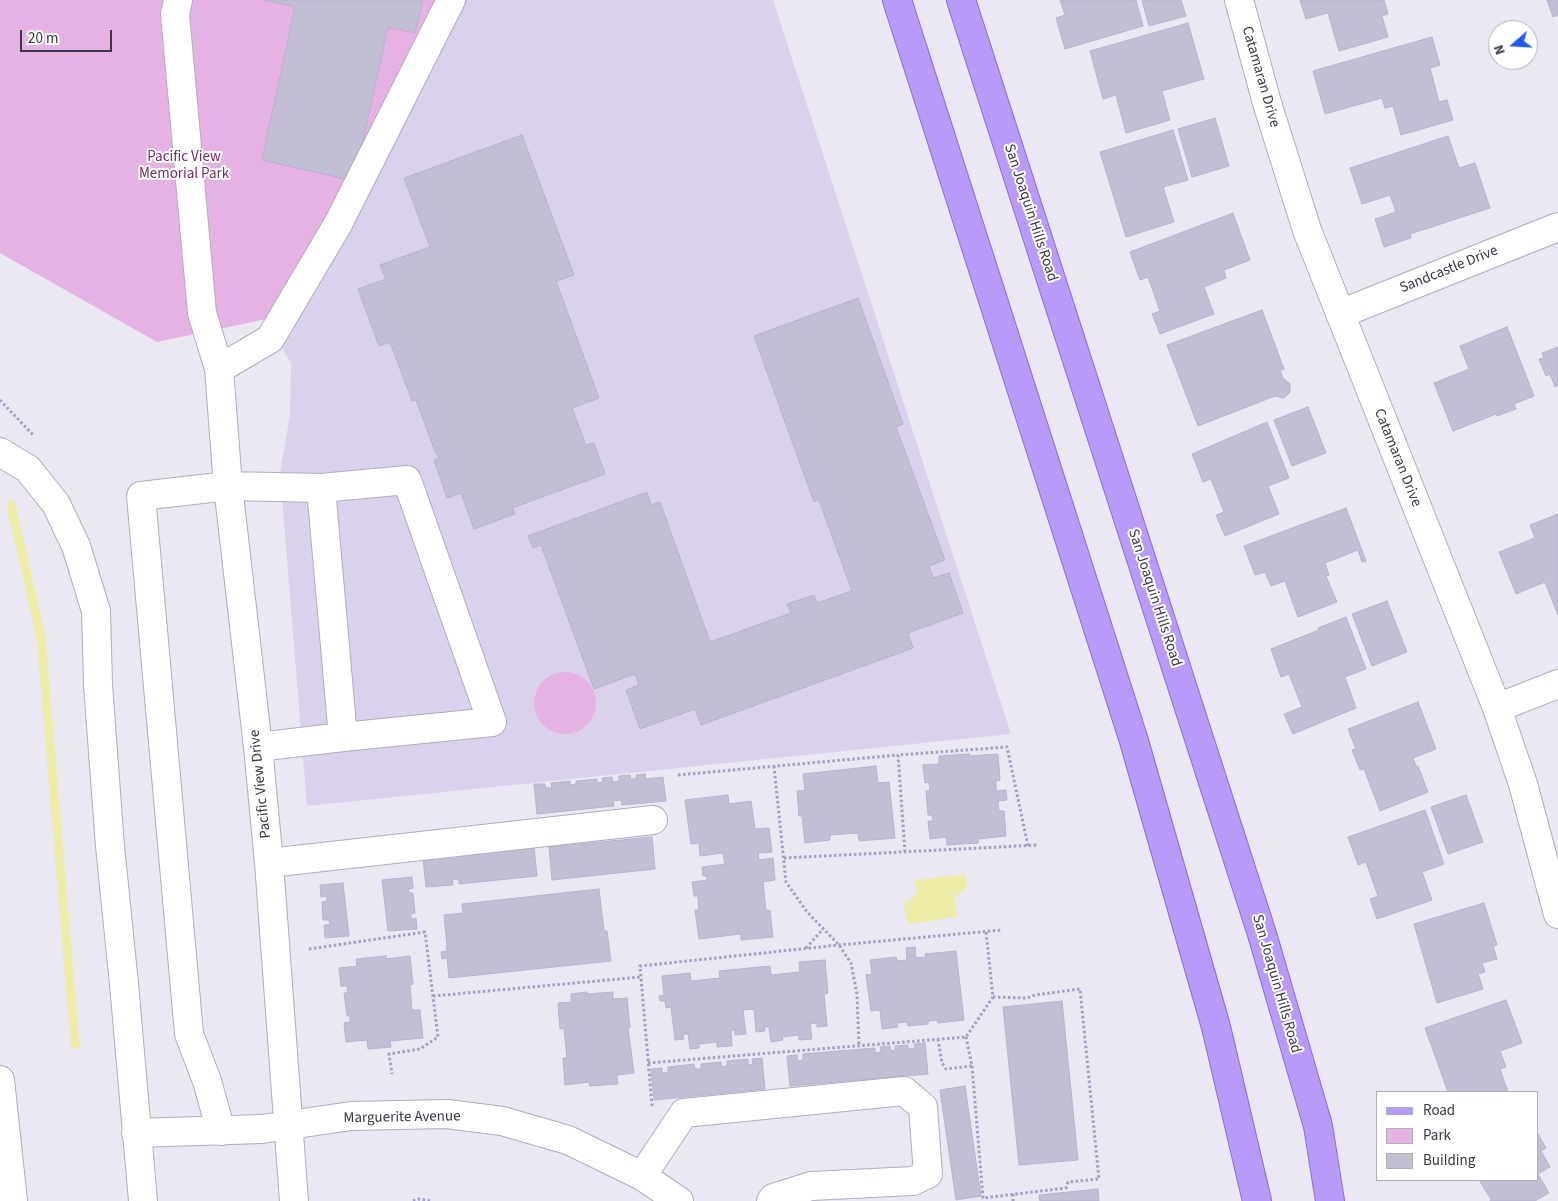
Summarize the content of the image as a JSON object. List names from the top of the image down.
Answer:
{
  "streets": {
    "main road": ["San Joaquin Hills Road"],
    "street": [
      "Catamaran Drive",
      "Sandcastle Drive",
      "Pacific View Drive",
      "Marguerite Avenue"
    ]
  },
  "crossings": [
    ["Catamaran Drive", "Sandcastle Drive"],
    ["Pacific View Drive", "Marguerite Avenue"]
  ],
  "parks": ["Pacific View Memorial Park"],
  "legend": ["Road", "Park", "Building"],
  "scale_bar": "20 m",
  "north": "left"
}
